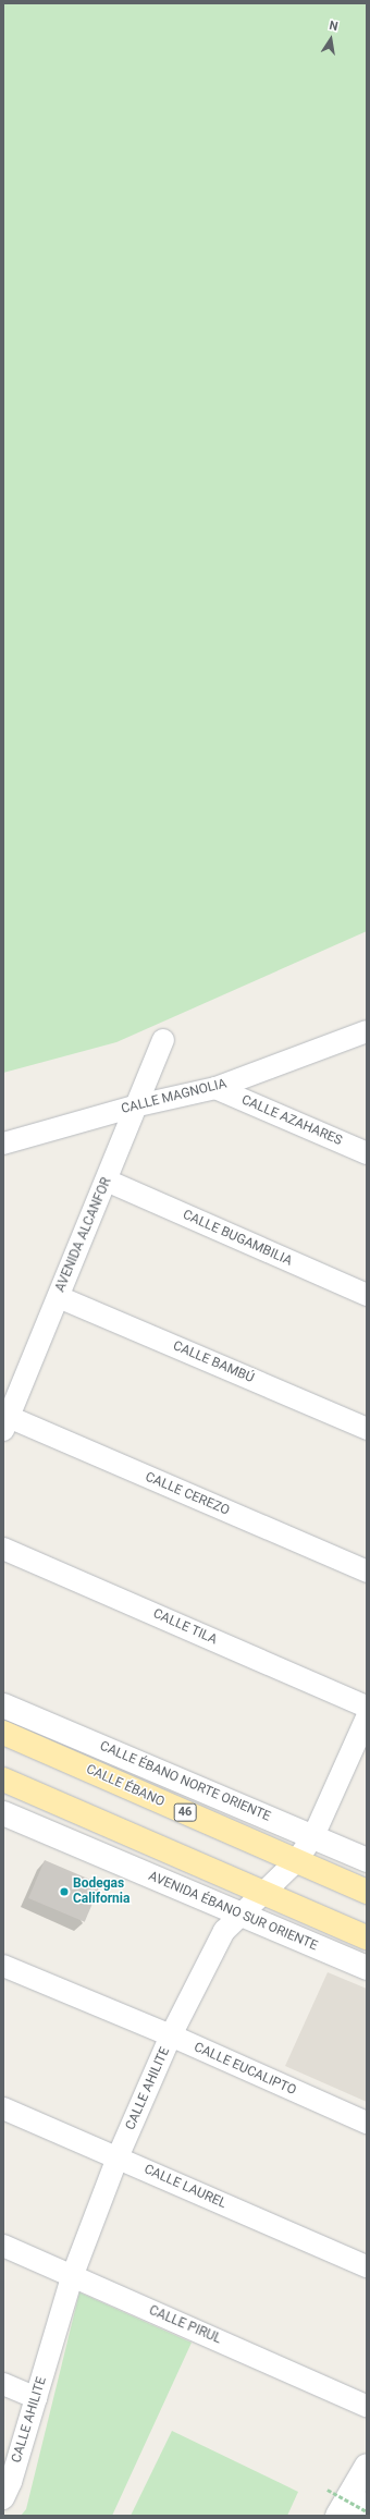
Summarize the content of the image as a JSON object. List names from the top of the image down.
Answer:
{
  "streets": {
    "main road": ["CALLE ÉBANO", "46"],
    "street": [
      "CALLE MAGNOLIA",
      "CALLE AZAHARES",
      "AVENIDA ALCANFOR",
      "CALLE BUGAMBILIA",
      "CALLE BAMBÚ",
      "CALLE CEREZO",
      "CALLE TILA",
      "CALLE ÉBANO NORTE ORIENTE",
      "AVENIDA ÉBANO SUR ORIENTE",
      "CALLE EUCALIPTO",
      "CALLE AHILITE",
      "CALLE LAUREL",
      "CALLE PIRUL"
    ]
  },
  "crossings": [
    ["CALLE MAGNOLIA", "CALLE AZAHARES"],
    ["CALLE MAGNOLIA", "AVENIDA ALCANFOR"],
    ["AVENIDA ALCANFOR", "CALLE BUGAMBILIA"],
    ["AVENIDA ALCANFOR", "CALLE BAMBÚ"],
    ["AVENIDA ALCANFOR", "CALLE CEREZO"],
    ["CALLE ÉBANO NORTE ORIENTE", "CALLE AHILITE"],
    ["CALLE ÉBANO", "CALLE AHILITE"],
    ["AVENIDA ÉBANO SUR ORIENTE", "CALLE AHILITE"],
    ["CALLE EUCALIPTO", "CALLE AHILITE"],
    ["CALLE AHILITE", "CALLE LAUREL"],
    ["CALLE AHILITE", "CALLE PIRUL"]
  ],
  "places": ["Bodegas California"],
  "north": "top"
}
